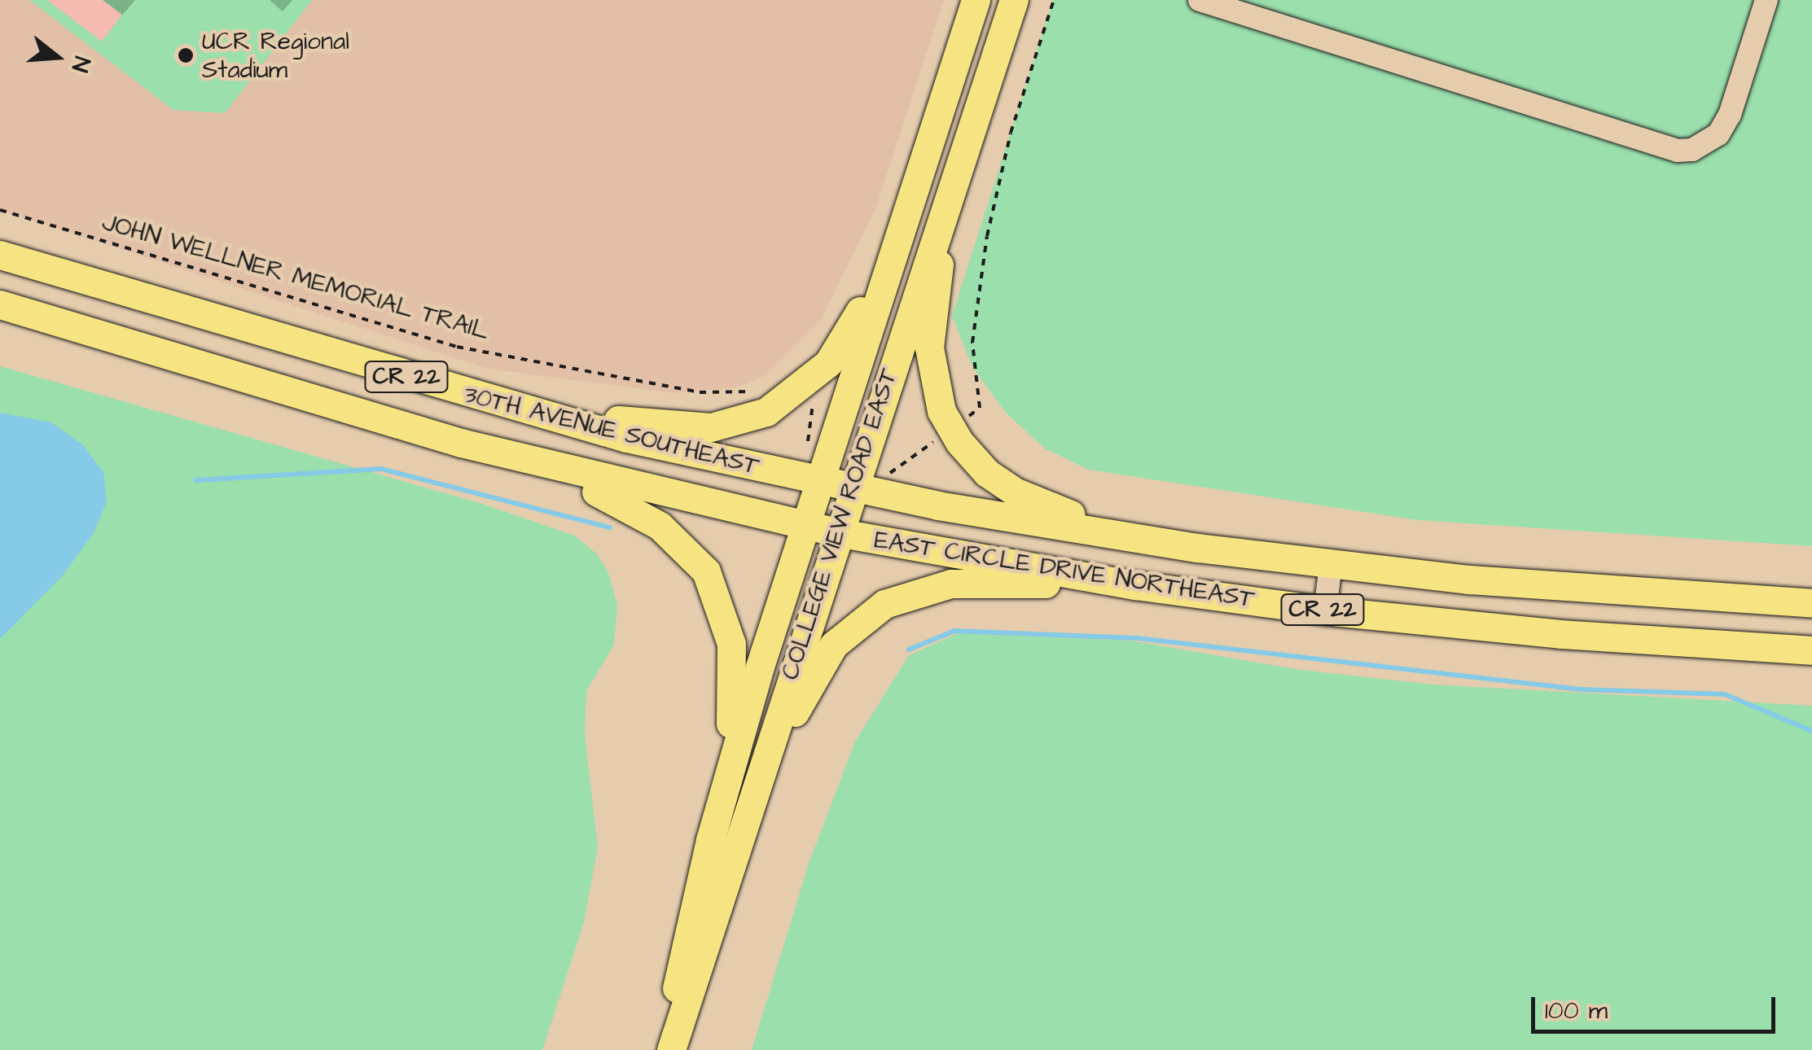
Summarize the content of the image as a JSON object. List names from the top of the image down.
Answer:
{
  "streets": {
    "main road": [
      "CR 22",
      "30TH AVENUE SOUTHEAST",
      "COLLEGE VIEW ROAD EAST",
      "EAST CIRCLE DRIVE NORTHEAST"
    ],
    "path": ["JOHN WELLNER MEMORIAL TRAIL"]
  },
  "crossings": [
    ["30TH AVENUE SOUTHEAST", "COLLEGE VIEW ROAD EAST"],
    ["30TH AVENUE SOUTHEAST", "EAST CIRCLE DRIVE NORTHEAST"],
    ["COLLEGE VIEW ROAD EAST", "EAST CIRCLE DRIVE NORTHEAST"]
  ],
  "places": ["UCR Regional Stadium"],
  "scale_bar": "100 m",
  "north": "right"
}
